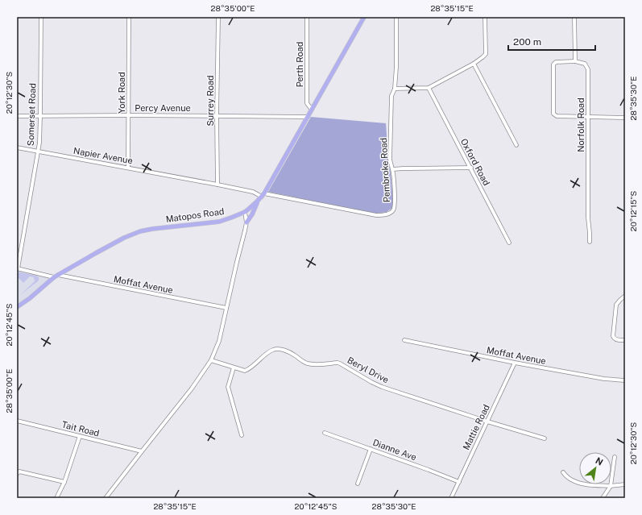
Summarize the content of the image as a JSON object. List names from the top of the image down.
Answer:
{
  "streets": {
    "main road": ["Matopos Road"],
    "street": [
      "Perth Road",
      "York Road",
      "Surrey Road",
      "Percy Avenue",
      "Somerset Road",
      "Norfolk Road",
      "Napier Avenue",
      "Oxford Road",
      "Pembroke Road",
      "Moffat Avenue",
      "Beryl Drive",
      "Mattie Road",
      "Tait Road",
      "Dianne Ave"
    ]
  },
  "crossings": [
    ["Perth Road", "Matopos Road"],
    ["York Road", "Percy Avenue"],
    ["York Road", "Napier Avenue"],
    ["Surrey Road", "Percy Avenue"],
    ["Surrey Road", "Napier Avenue"],
    ["Percy Avenue", "Somerset Road"],
    ["Percy Avenue", "Matopos Road"],
    ["Somerset Road", "Napier Avenue"],
    ["Somerset Road", "Moffat Avenue"],
    ["Napier Avenue", "Pembroke Road"],
    ["Napier Avenue", "Matopos Road"],
    ["Pembroke Road", "Matopos Road"],
    ["Matopos Road", "Moffat Avenue"],
    ["Moffat Avenue", "Mattie Road"],
    ["Beryl Drive", "Mattie Road"],
    ["Mattie Road", "Dianne Ave"]
  ],
  "scale_bar": "200 m",
  "north": "top right",
  "coordinates": [
    "28°35'00\"E",
    "28°35'15\"E",
    "20°12'30\"S",
    "28°35'30\"E",
    "20°12'15\"S",
    "20°12'45\"S"
  ]
}
